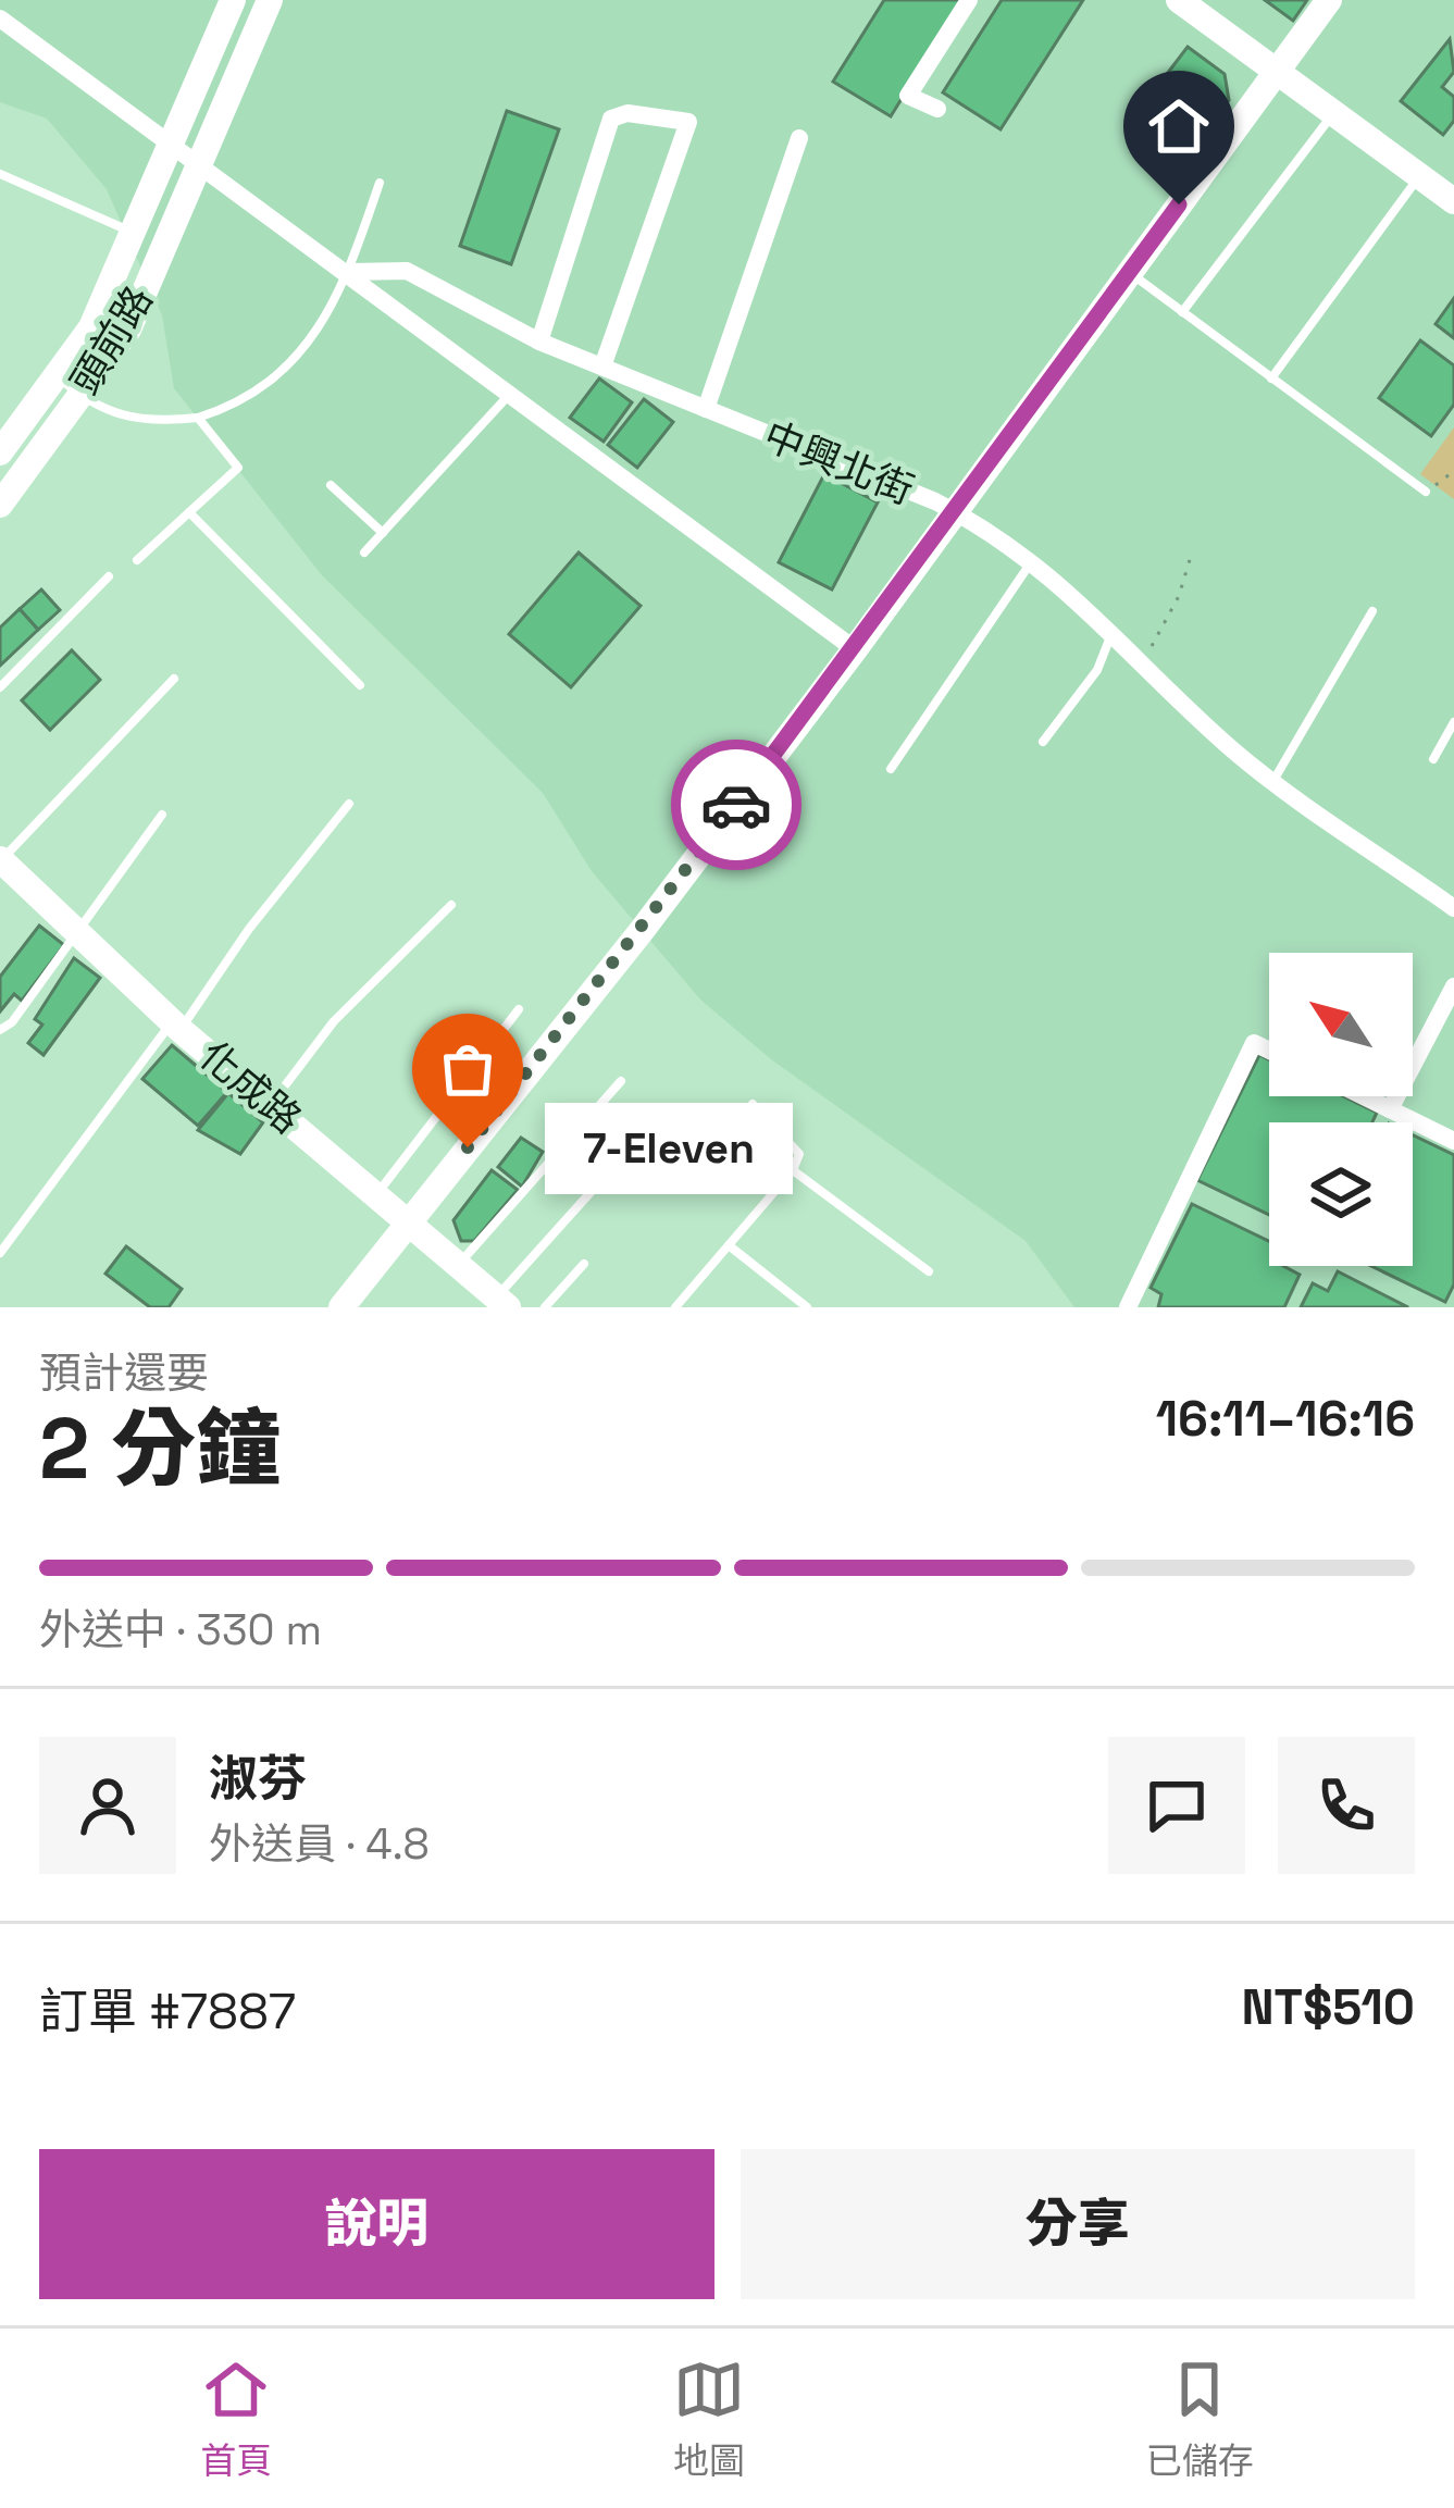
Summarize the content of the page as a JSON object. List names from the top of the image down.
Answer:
{
  "streets": {
    "street": ["頭前路", "中興北街", "化成路"]
  },
  "places": ["7-Eleven"],
  "north": "top left",
  "page": {
    "bubble": "7-Eleven",
    "heading": ["2 分鐘", "預計還要", "16:11–16:16"],
    "panel": [
      "淑芬",
      "外送員 · 4.8",
      "訂單 #7887",
      "NT$510"
    ],
    "bar": "外送中 · 330 m",
    "buttons": ["說明", "分享"],
    "tabs": ["首頁", "地圖", "已儲存"]
  }
}
